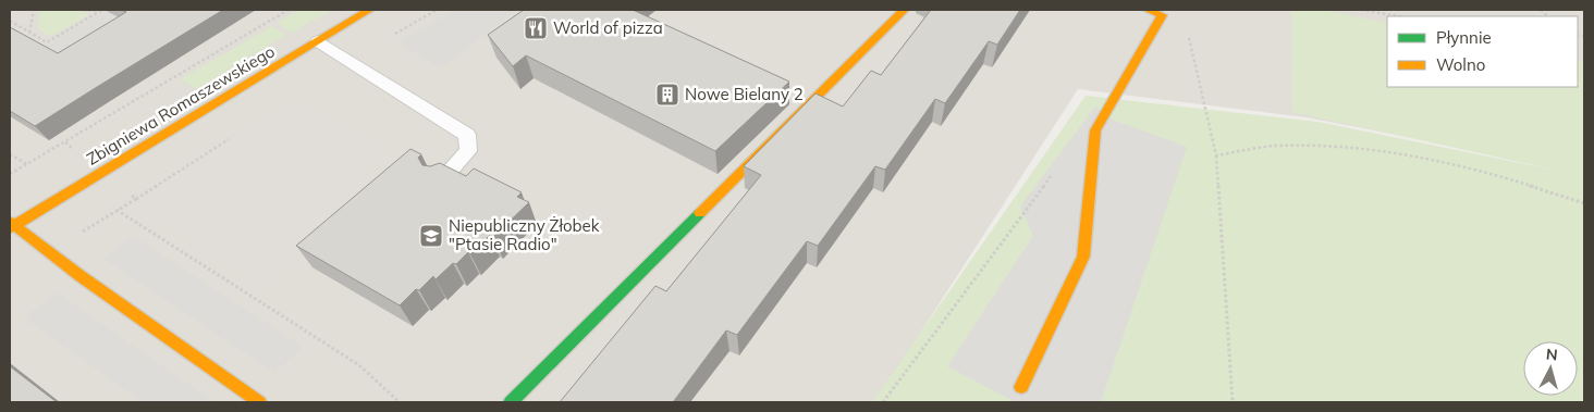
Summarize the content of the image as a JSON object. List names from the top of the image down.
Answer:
{
  "streets": {
    "street": ["Zbigniewa Romaszewskiego"]
  },
  "places": {
    "restaurant": ["World of pizza"],
    "building": ["Nowe Bielany 2"],
    "school or university": ["Niepubliczny Żłobek \"Ptasie Radio\""]
  },
  "legend": ["Płynnie", "Wolno"],
  "north": "top"
}
